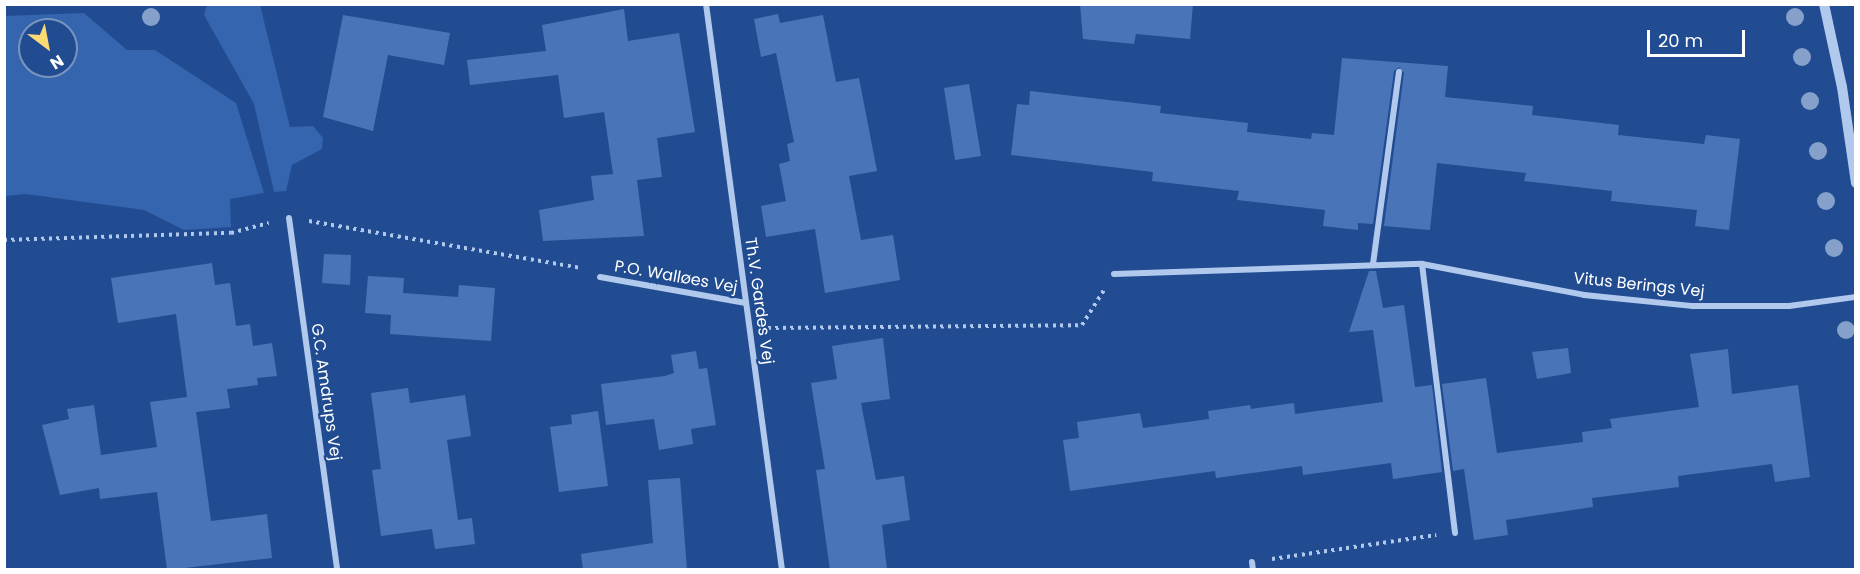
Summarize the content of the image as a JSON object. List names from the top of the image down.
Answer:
{
  "streets": {
    "street": [
      "P.O. Walløes Vej",
      "Vitus Berings Vej",
      "Th.V. Gardes Vej",
      "G.C. Amdrups Vej"
    ]
  },
  "crossings": [
    ["P.O. Walløes Vej", "Th.V. Gardes Vej"]
  ],
  "scale_bar": "20 m",
  "north": "bottom right"
}
